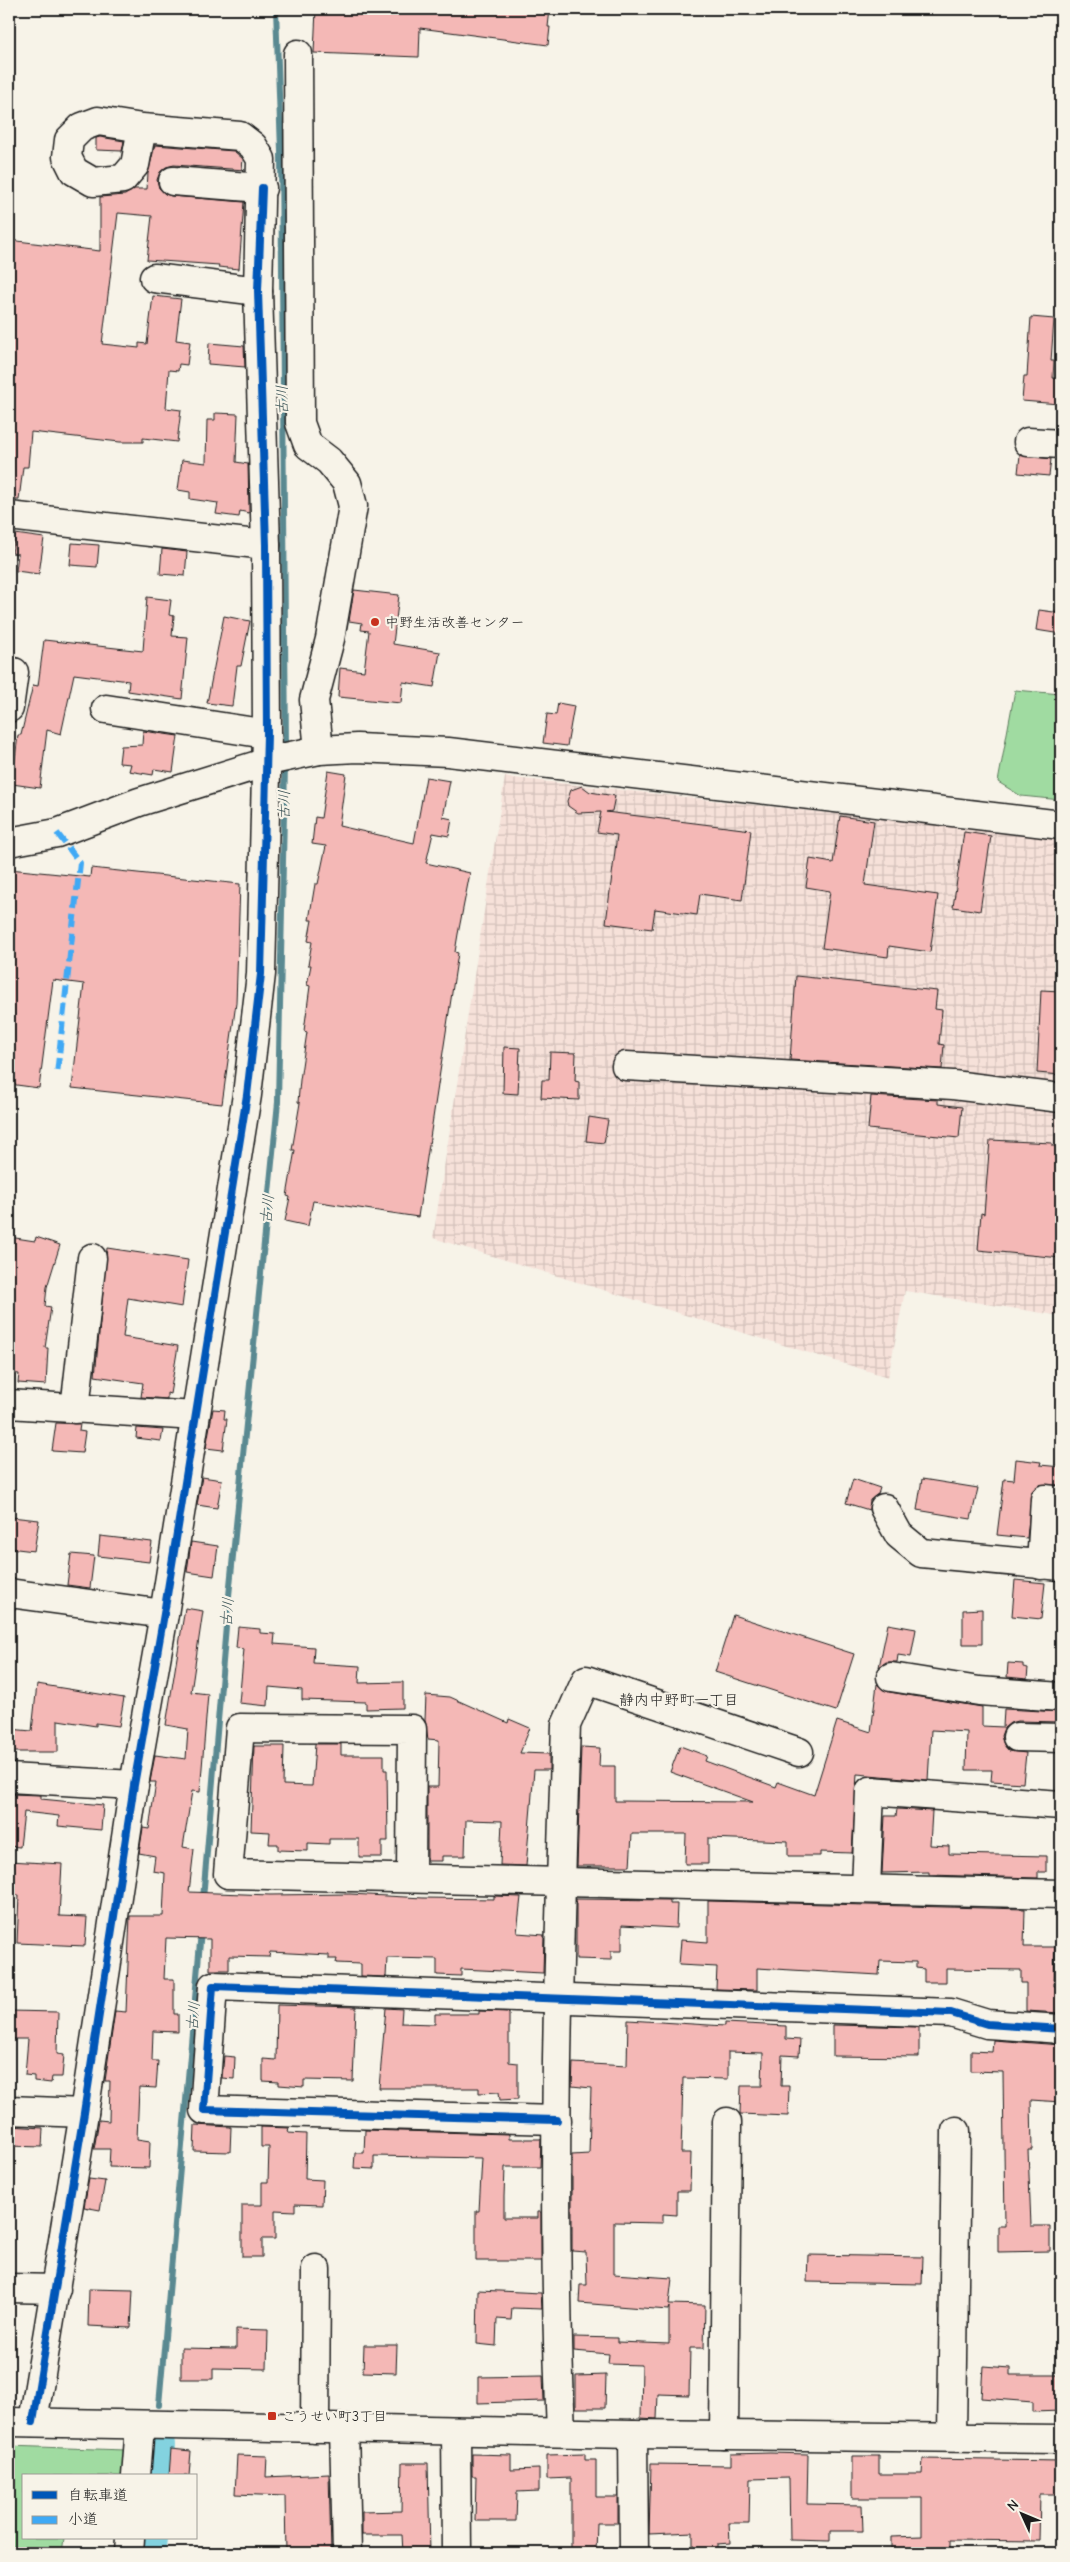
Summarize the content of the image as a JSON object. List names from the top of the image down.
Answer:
{
  "districts": ["静内中野町一丁目"],
  "water": ["古川"],
  "places": {
    "other": ["中野生活改善センター"],
    "transit": ["こうせい町3丁目"]
  },
  "legend": ["自転車道", "小道"],
  "north": "top left"
}
